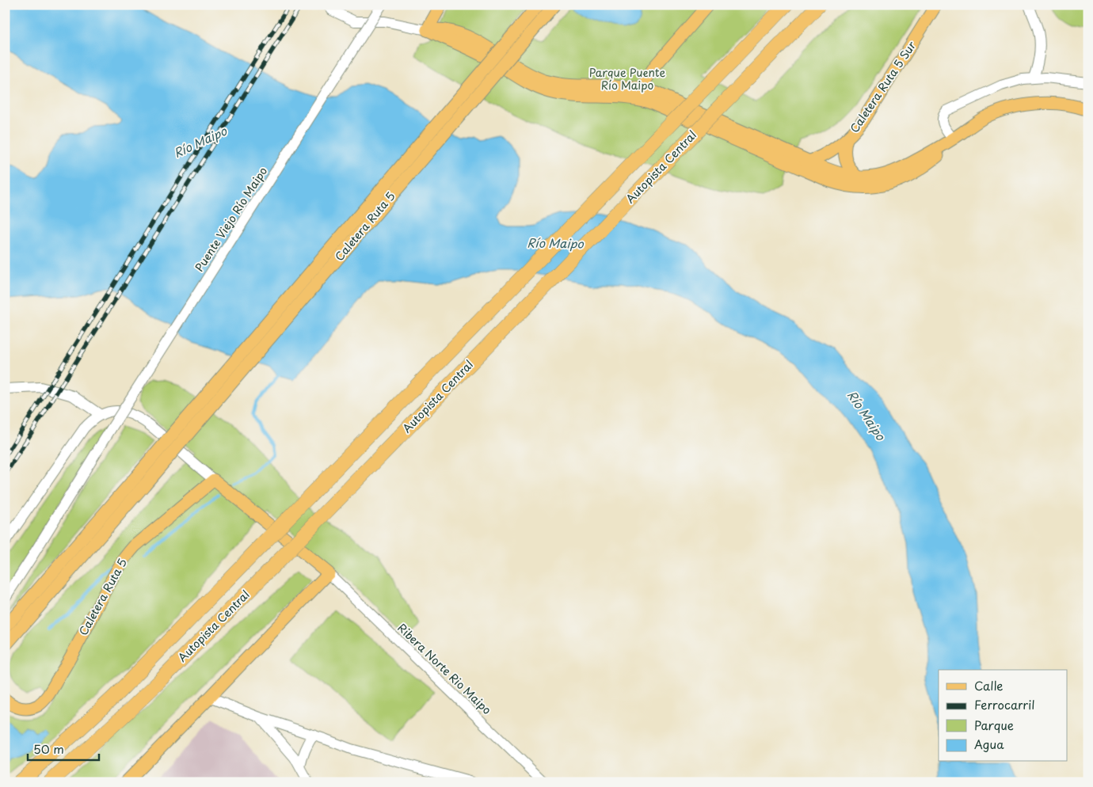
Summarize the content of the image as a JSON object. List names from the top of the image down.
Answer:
{
  "streets": {
    "highway": ["Autopista Central"],
    "main road": ["Caletera Ruta 5 Sur", "Caletera Ruta 5"],
    "street": ["Puente Viejo Río Maipo", "Ribera Norte Rio Maipo"]
  },
  "water": ["Río Maipo"],
  "parks": ["Parque Puente Río Maipo"],
  "legend": [
    "Calle",
    "Ferrocarril",
    "Parque",
    "Agua"
  ],
  "scale_bar": "50 m"
}
